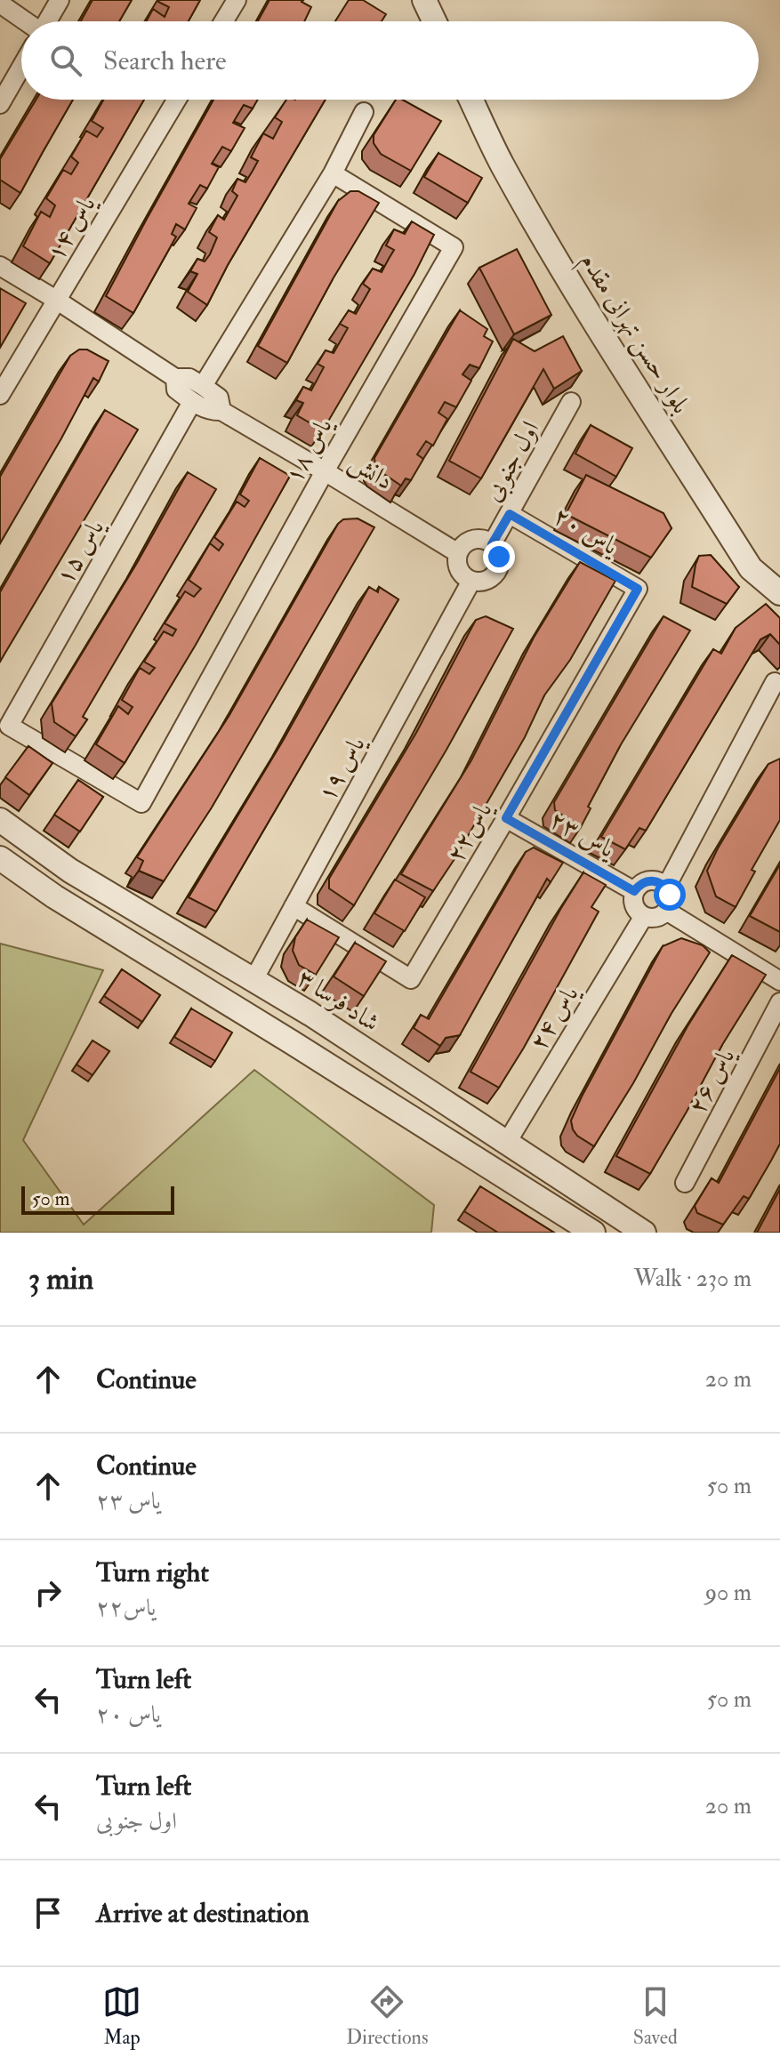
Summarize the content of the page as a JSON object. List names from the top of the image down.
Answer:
{
  "streets": {
    "street": [
      "یاس ۱۴",
      "بلوار حسن تهرانی مقدم",
      "یاس ۱۸",
      "اول جنوبی",
      "دانش",
      "یاس ۲۰",
      "یاس ۱۵",
      "یاس ۱۹",
      "یاس۲۲",
      "یاس ۲۳",
      "شاد فرسا ۳",
      "یاس ۲۴",
      "یاس ۲۶"
    ]
  },
  "crossings": [
    ["یاس ۱۸", "دانش"],
    ["یاس ۱۸", "یاس ۱۵"],
    ["اول جنوبی", "دانش"],
    ["اول جنوبی", "یاس ۲۰"],
    ["اول جنوبی", "یاس ۱۹"],
    ["دانش", "یاس ۱۹"],
    ["یاس ۲۰", "یاس۲۲"],
    ["یاس ۱۹", "یاس۲۲"],
    ["یاس ۱۹", "شاد فرسا ۳"],
    ["یاس۲۲", "یاس ۲۳"],
    ["یاس ۲۳", "یاس ۲۴"],
    ["شاد فرسا ۳", "یاس ۲۴"]
  ],
  "scale_bar": "50 m",
  "page": {
    "search": "Search here",
    "scale": "50 m",
    "heading": ["3 min", "Walk · 230 m"],
    "list": [
      ["Continue", "20 m"],
      ["Continue", "یاس ۲۳", "50 m"],
      ["Turn right", "یاس۲۲", "90 m"],
      ["Turn left", "یاس ۲۰", "50 m"],
      ["Turn left", "اول جنوبی", "20 m"],
      "Arrive at destination"
    ],
    "nav": ["Map", "Directions", "Saved"]
  }
}
